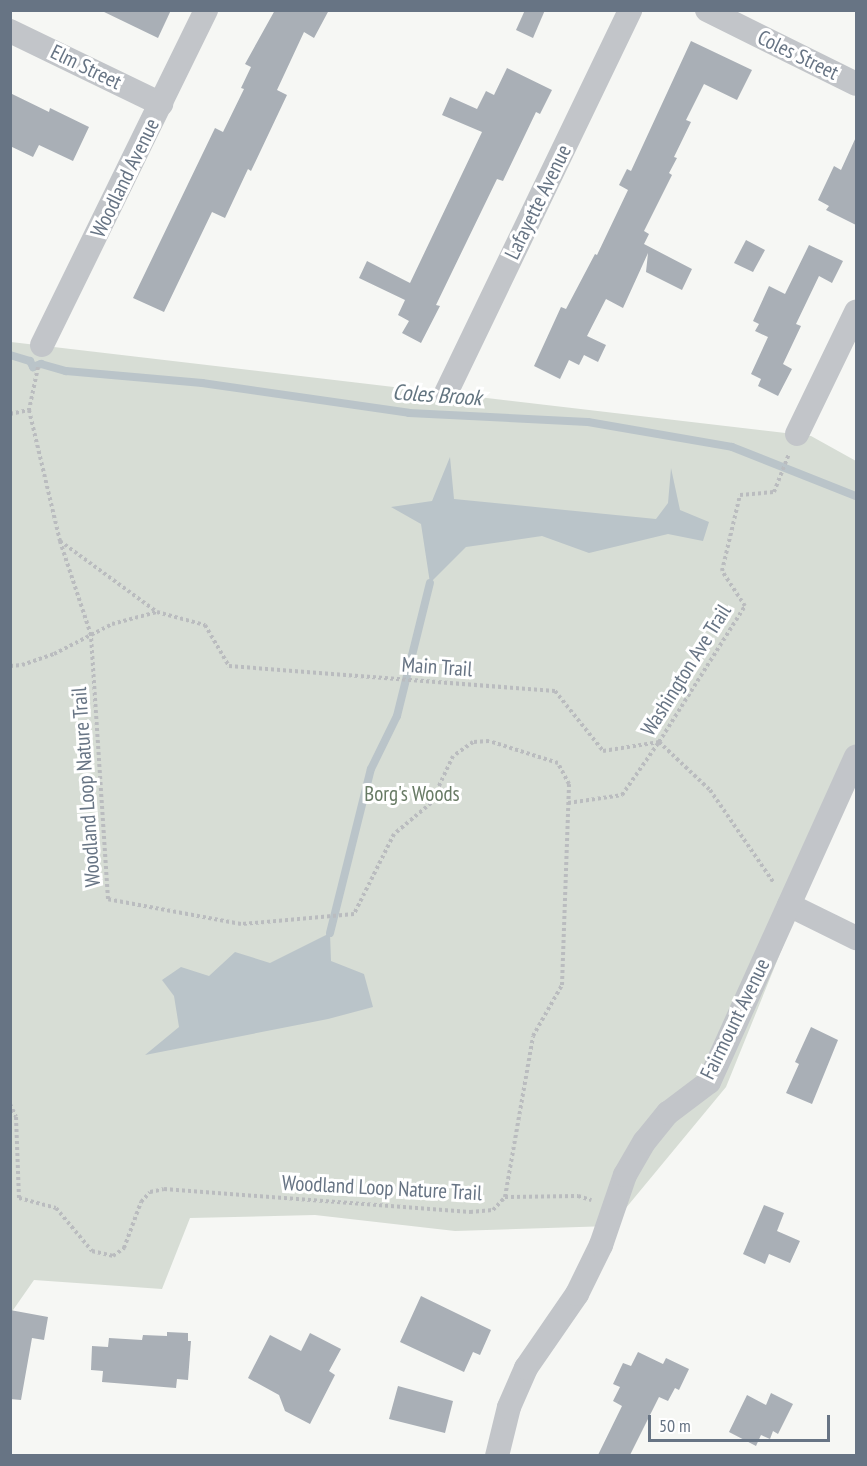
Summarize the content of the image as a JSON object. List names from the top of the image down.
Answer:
{
  "streets": {
    "street": [
      "Coles Street",
      "Elm Street",
      "Woodland Avenue",
      "Lafayette Avenue",
      "Fairmount Avenue"
    ],
    "path": ["Main Trail", "Washington Ave Trail", "Woodland Loop Nature Trail"]
  },
  "crossings": [
    ["Elm Street", "Woodland Avenue"],
    ["Main Trail", "Washington Ave Trail"],
    ["Main Trail", "Woodland Loop Nature Trail"],
    ["Washington Ave Trail", "Woodland Loop Nature Trail"]
  ],
  "water": ["Coles Brook"],
  "parks": ["Borg's Woods"],
  "scale_bar": "50 m"
}
